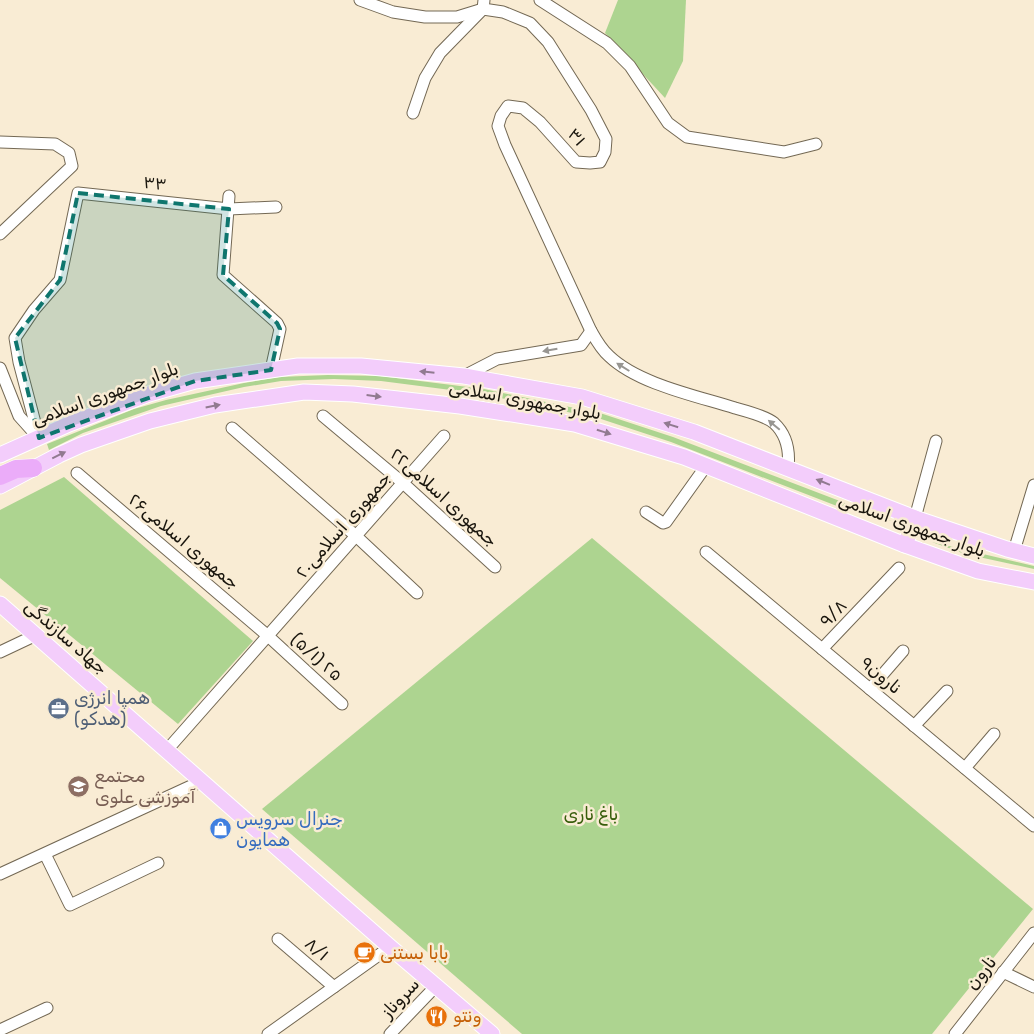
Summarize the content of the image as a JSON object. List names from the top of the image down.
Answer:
{
  "streets": {
    "main road": ["بلوار جمهوری اسلامی", "جهاد سازندگی"],
    "street": [
      "۳۱",
      "۳۳",
      "جمهوری اسلامی۲۲",
      "جمهوری اسلامی۲۰",
      "جمهوری اسلامی۲۶",
      "۹/۸",
      "(۵/۱) ۲۵",
      "نارون۹",
      "۸/۱",
      "نارون",
      "سروناز"
    ]
  },
  "crossings": [
    ["۳۳", "بلوار جمهوری اسلامی"],
    ["جمهوری اسلامی۲۲", "جمهوری اسلامی۲۰"],
    ["جمهوری اسلامی۲۰", "جمهوری اسلامی۲۶"],
    ["جمهوری اسلامی۲۰", "جهاد سازندگی"],
    ["جمهوری اسلامی۲۰", "(۵/۱) ۲۵"],
    ["جمهوری اسلامی۲۶", "(۵/۱) ۲۵"],
    ["۹/۸", "نارون۹"],
    ["جهاد سازندگی", "سروناز"]
  ],
  "parks": ["باغ ناری"],
  "places": {
    "office": ["همپا انرژی (هدکو)"],
    "school or university": ["محتمع آموزشی علوی"],
    "shop": ["جنرال سرویس همایون"],
    "cafe": ["بابا بستنی"],
    "restaurant": ["ونتو"]
  }
}
